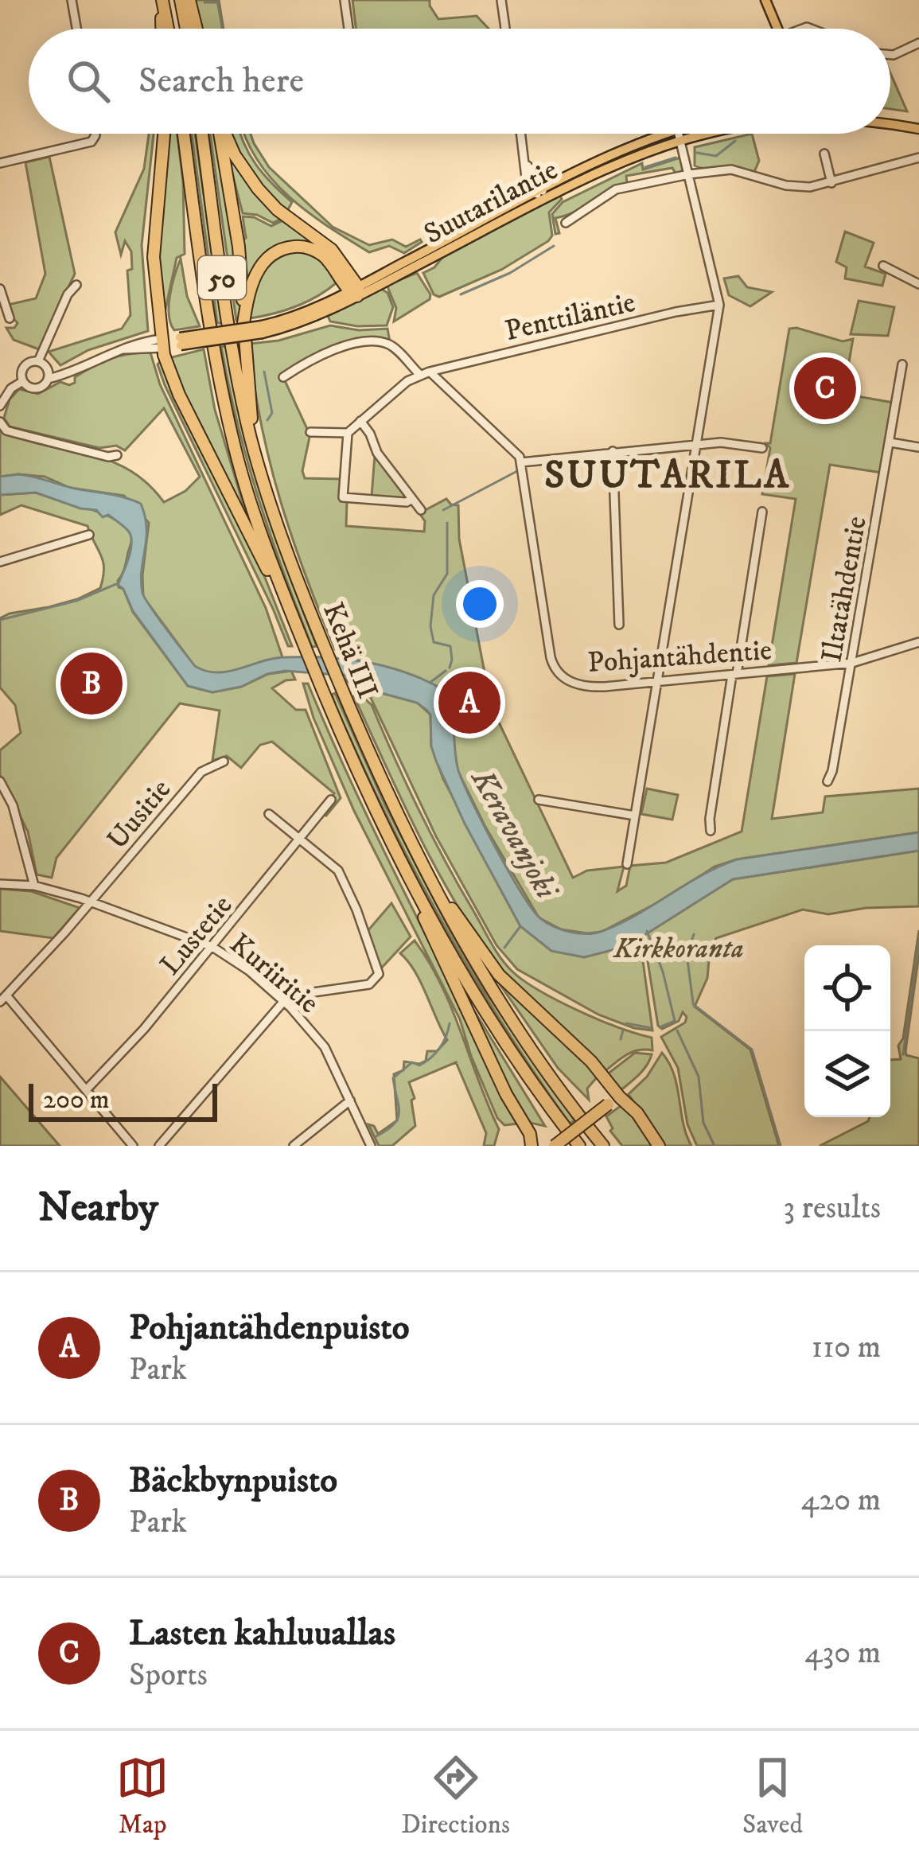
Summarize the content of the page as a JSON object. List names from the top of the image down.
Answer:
{
  "streets": {
    "highway": ["50", "Kehä III"],
    "main road": ["Suutarilantie"],
    "street": [
      "Penttiläntie",
      "Iltatähdentie",
      "Pohjantähdentie",
      "Uusitie",
      "Lustetie",
      "Kuriiritie"
    ]
  },
  "crossings": [
    ["Iltatähdentie", "Pohjantähdentie"],
    ["Uusitie", "Kuriiritie"],
    ["Lustetie", "Kuriiritie"]
  ],
  "districts": ["SUUTARILA"],
  "water": ["Keravanjoki"],
  "parks": ["Kirkkoranta"],
  "scale_bar": "200 m",
  "page": {
    "search": "Search here",
    "pins": ["C", "B", "A"],
    "scale": "200 m",
    "heading": ["Nearby", "3 results"],
    "list": [
      {
        "mark": "A",
        "name": "Pohjantähdenpuisto",
        "note": "Park",
        "value": "110 m"
      },
      {
        "mark": "B",
        "name": "Bäckbynpuisto",
        "note": "Park",
        "value": "420 m"
      },
      {
        "mark": "C",
        "name": "Lasten kahluuallas",
        "note": "Sports",
        "value": "430 m"
      }
    ],
    "nav": ["Map", "Directions", "Saved"]
  }
}
